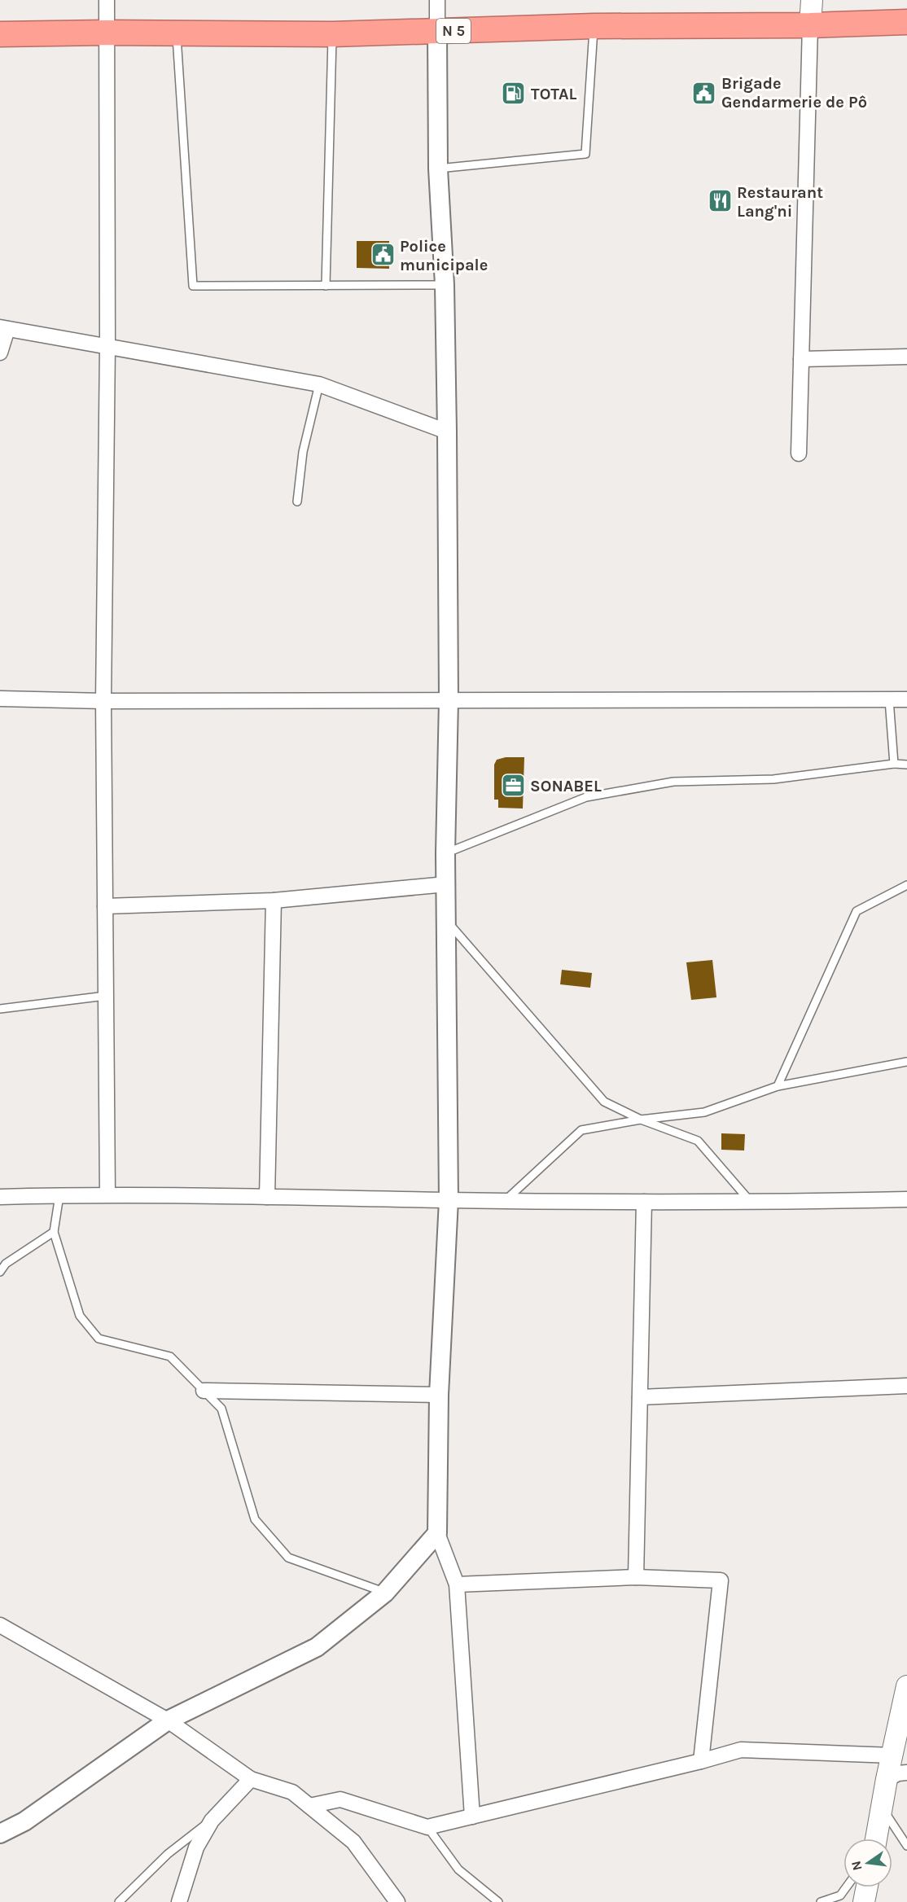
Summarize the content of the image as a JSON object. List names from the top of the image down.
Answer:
{
  "streets": {
    "highway": ["N 5"]
  },
  "places": {
    "public building": ["Brigade Gendarmerie de Pô", "Police municipale"],
    "fuel station": ["TOTAL"],
    "restaurant": ["Restaurant Lang'ni"],
    "office": ["SONABEL"]
  },
  "north": "left"
}
